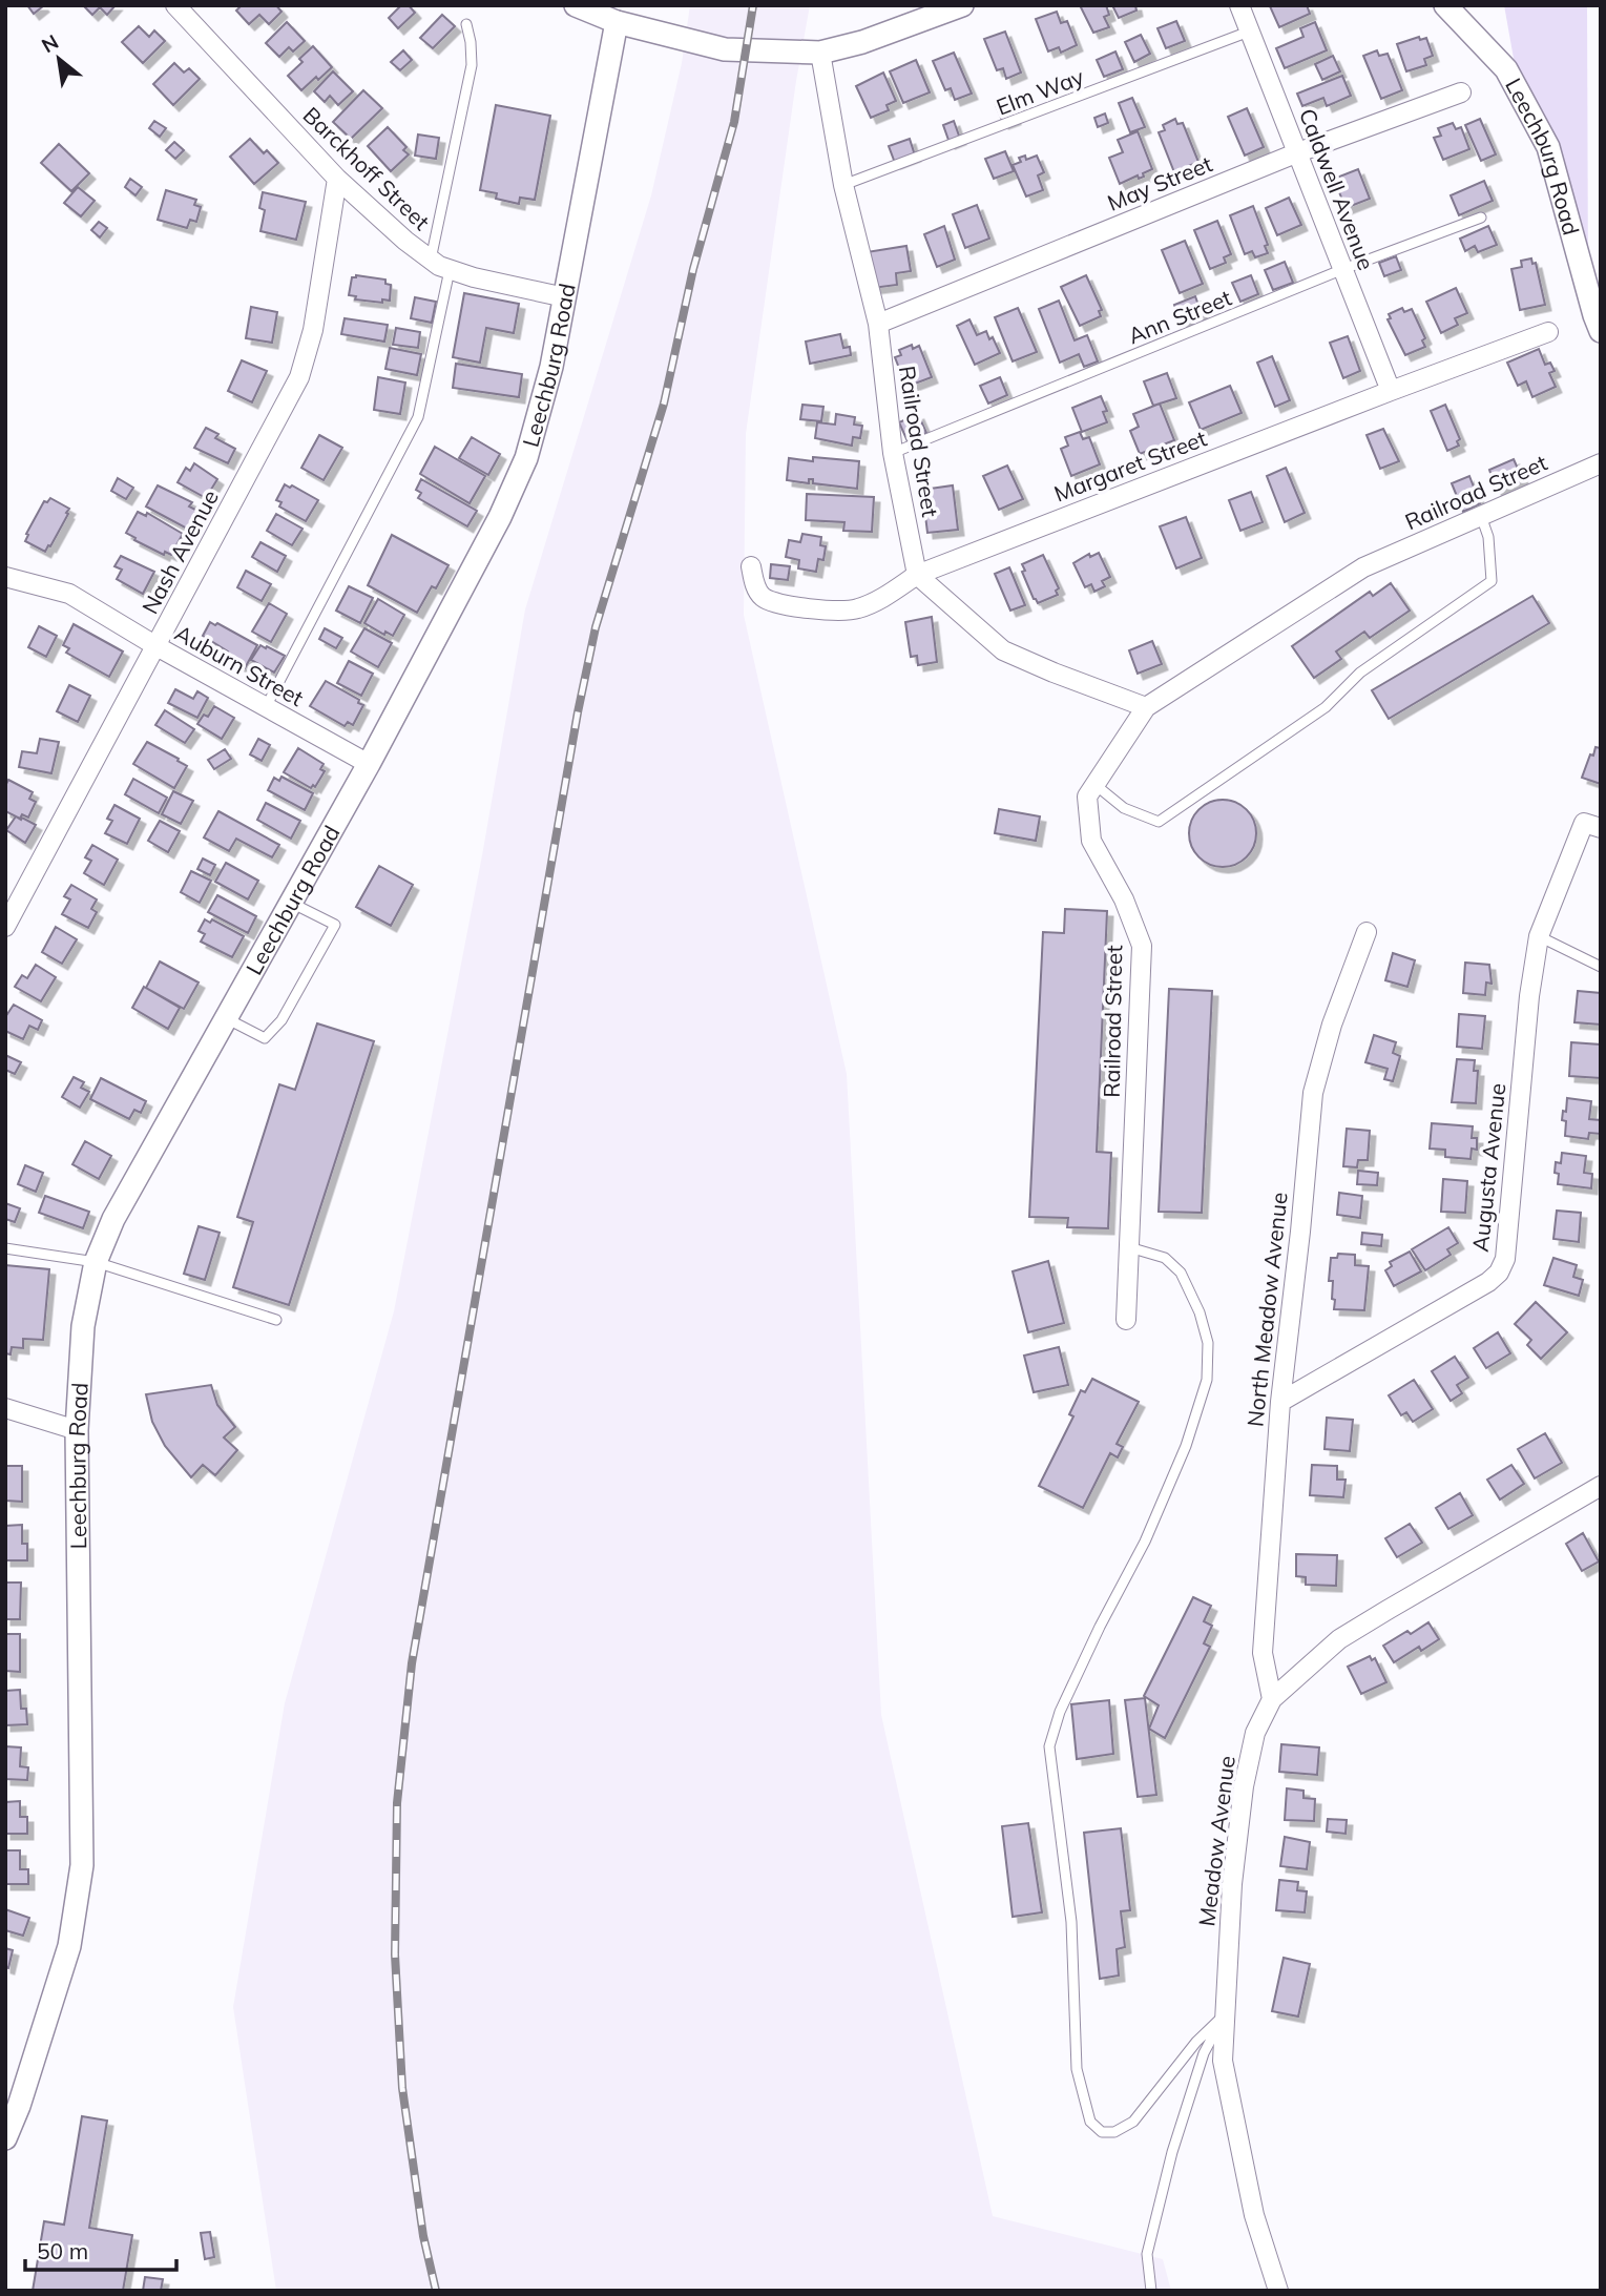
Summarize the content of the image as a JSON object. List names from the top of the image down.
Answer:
{
  "streets": {
    "street": [
      "Leechburg Road",
      "Barckhoff Street",
      "May Street",
      "Caldwell Avenue",
      "Railroad Street",
      "Margaret Street",
      "Nash Avenue",
      "Auburn Street",
      "Augusta Avenue",
      "North Meadow Avenue",
      "Meadow Avenue"
    ],
    "lane": ["Elm Way", "Ann Street"]
  },
  "crossings": [
    ["Elm Way", "Caldwell Avenue"],
    ["Elm Way", "Railroad Street"],
    ["Leechburg Road", "Barckhoff Street"],
    ["Leechburg Road", "Auburn Street"],
    ["Barckhoff Street", "Nash Avenue"],
    ["May Street", "Caldwell Avenue"],
    ["May Street", "Railroad Street"],
    ["Caldwell Avenue", "Ann Street"],
    ["Caldwell Avenue", "Margaret Street"],
    ["Ann Street", "Railroad Street"],
    ["Railroad Street", "Margaret Street"],
    ["Nash Avenue", "Auburn Street"],
    ["Augusta Avenue", "North Meadow Avenue"],
    ["North Meadow Avenue", "Meadow Avenue"]
  ],
  "scale_bar": "50 m",
  "north": "top left"
}
